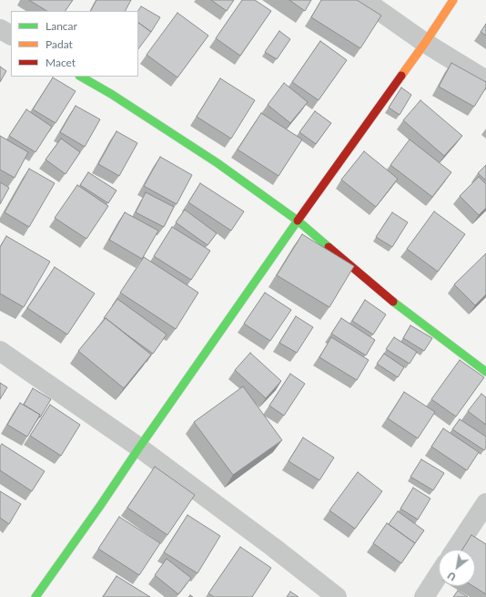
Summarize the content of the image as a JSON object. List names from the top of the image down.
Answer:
{
  "legend": ["Lancar", "Padat", "Macet"],
  "north": "bottom left"
}
